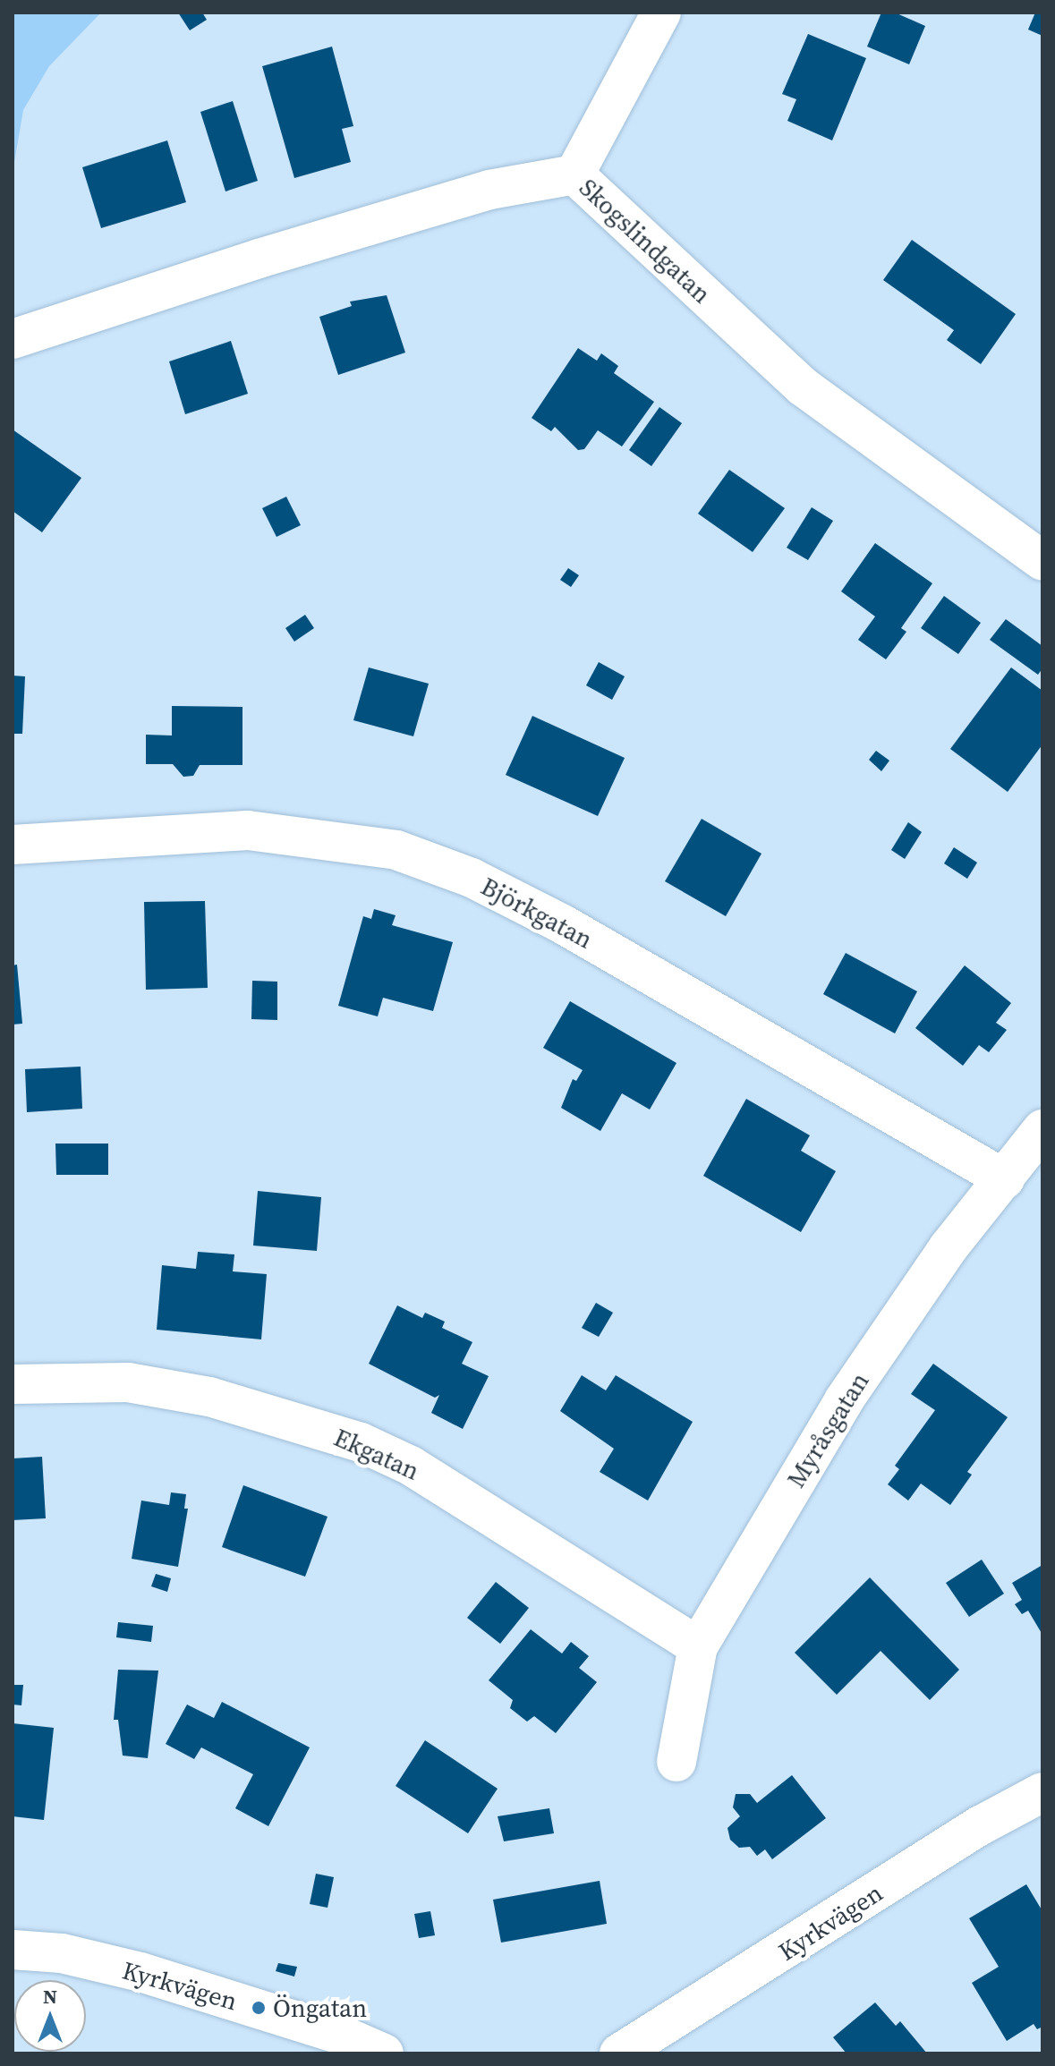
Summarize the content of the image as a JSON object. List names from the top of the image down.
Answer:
{
  "streets": {
    "street": [
      "Skogslindgatan",
      "Björkgatan",
      "Myråsgatan",
      "Ekgatan",
      "Kyrkvägen"
    ]
  },
  "crossings": [
    ["Björkgatan", "Myråsgatan"],
    ["Myråsgatan", "Ekgatan"]
  ],
  "places": ["Öngatan"],
  "north": "top"
}
